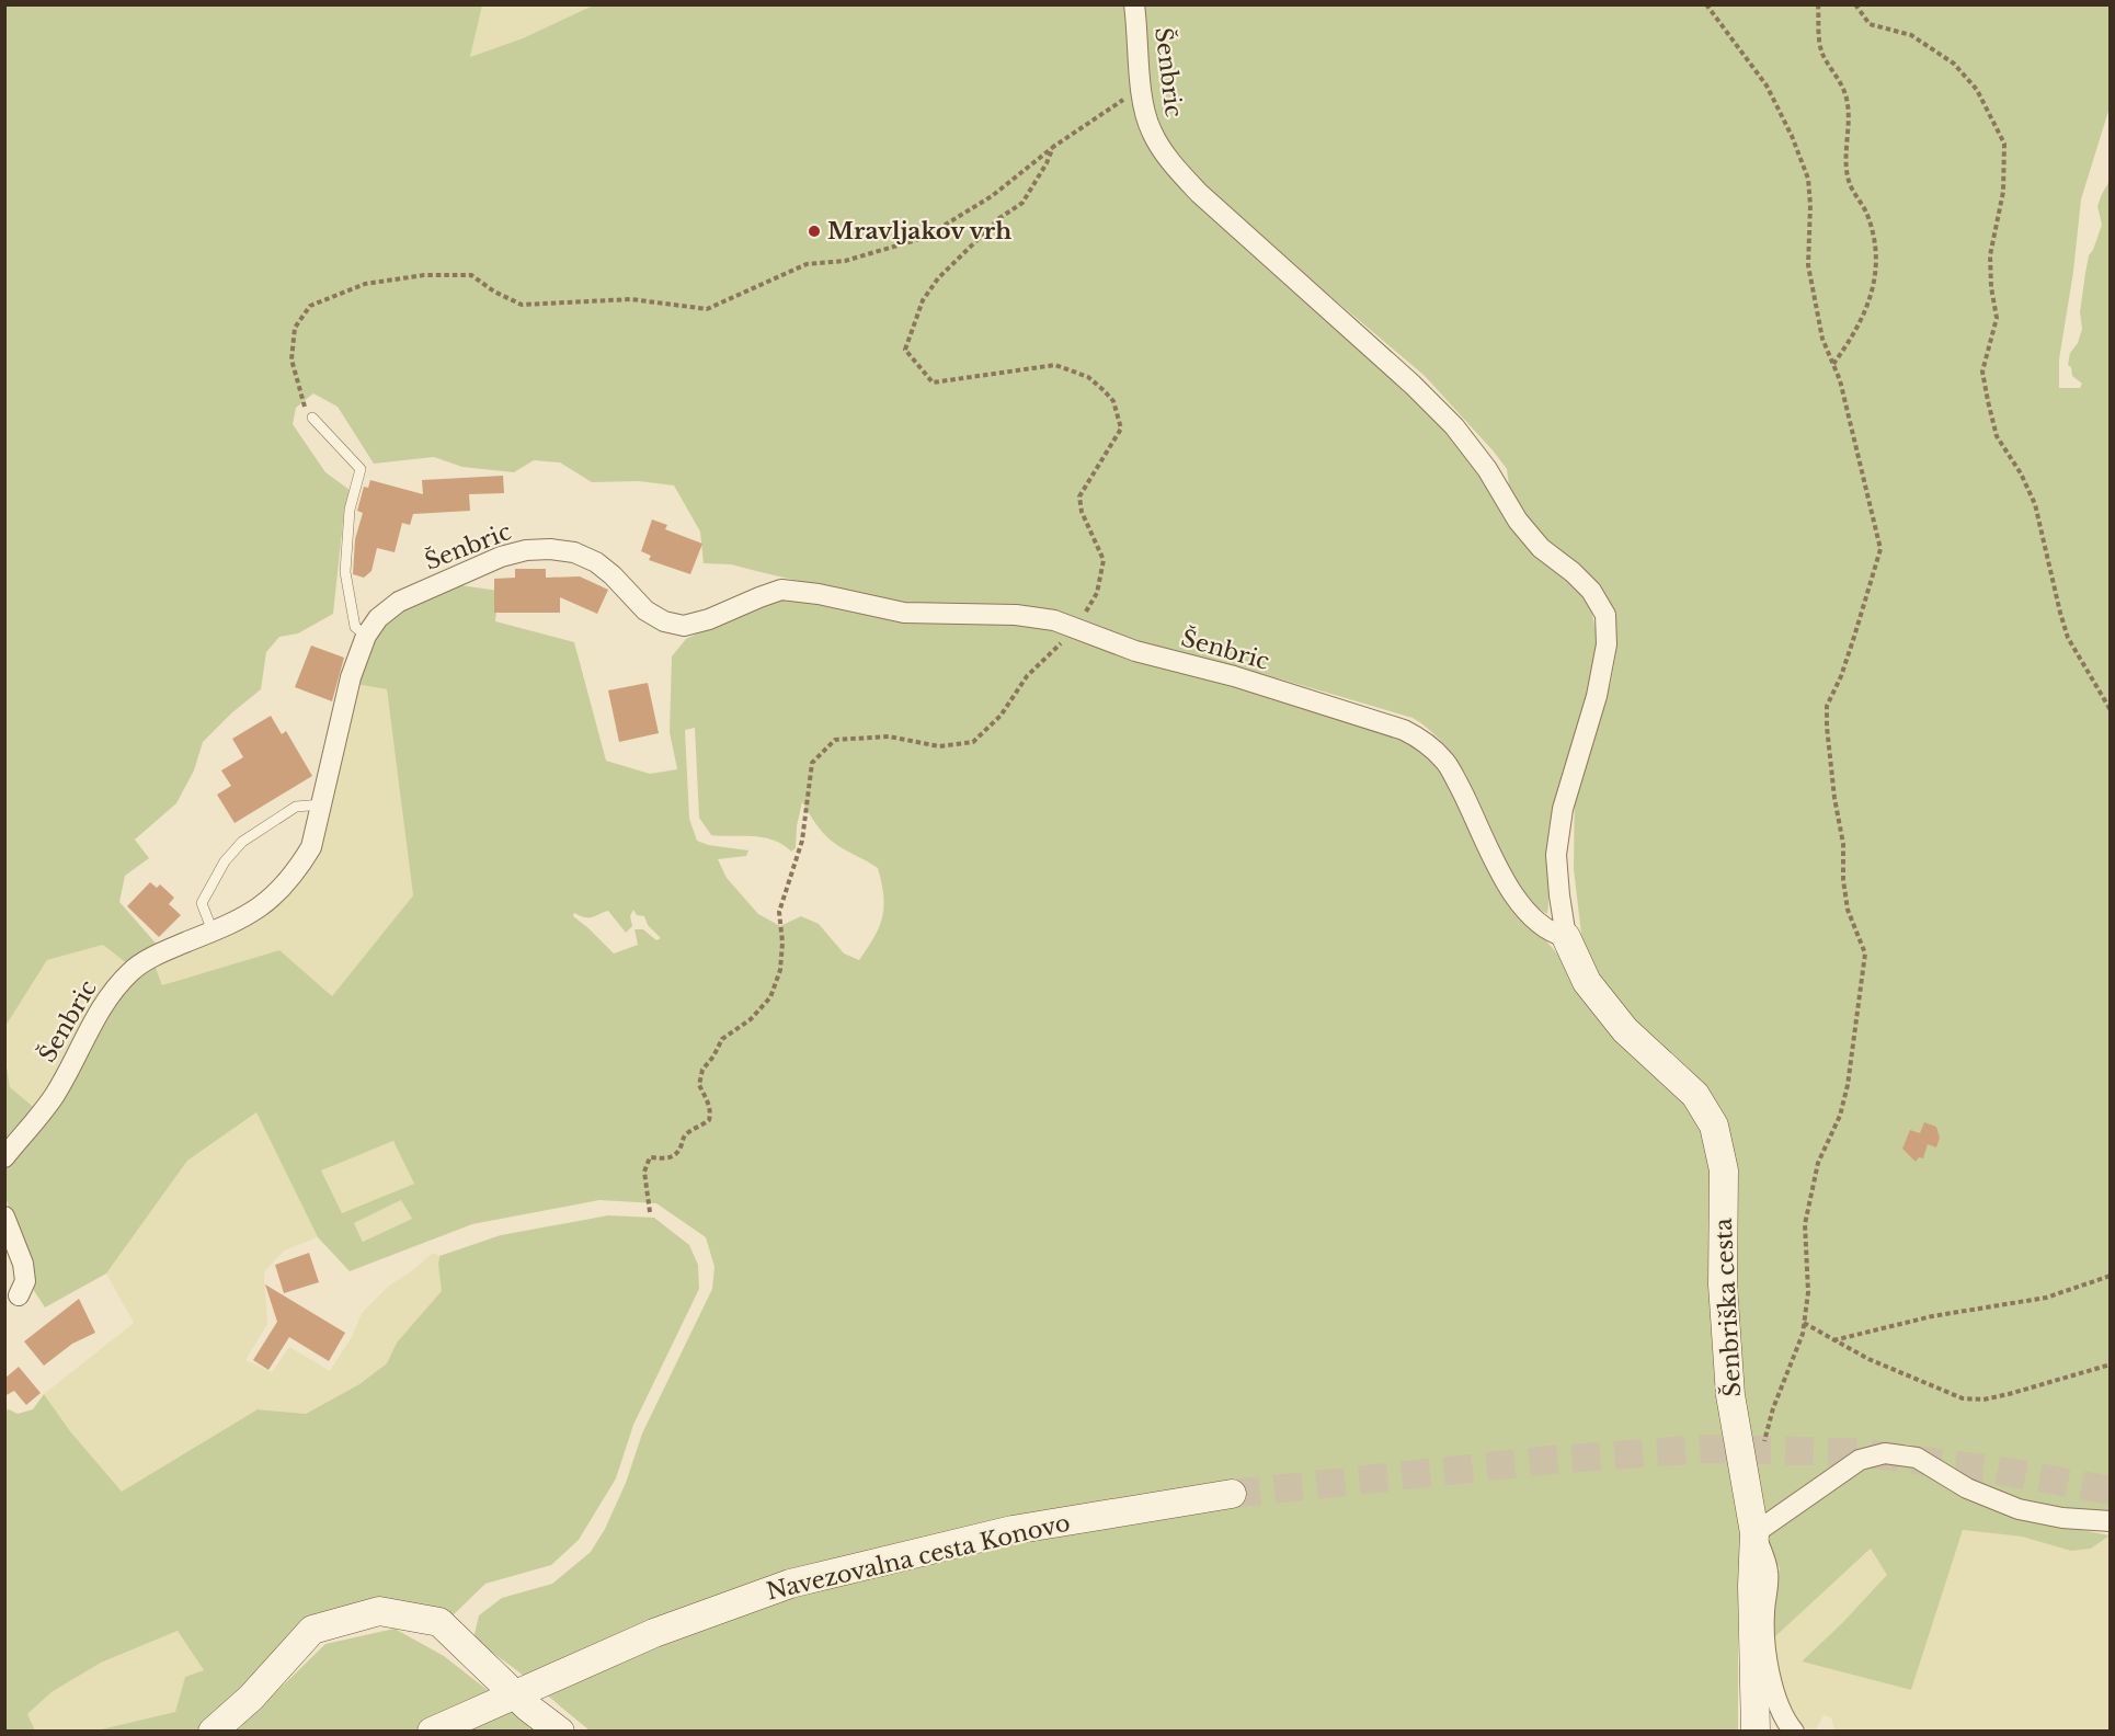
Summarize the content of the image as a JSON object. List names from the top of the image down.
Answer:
{
  "streets": {
    "street": ["Šenbric", "Šenbriška cesta", "Navezovalna cesta Konovo"]
  },
  "crossings": [
    ["Šenbric", "Šenbriška cesta"]
  ],
  "places": ["Mravljakov vrh"]
}
